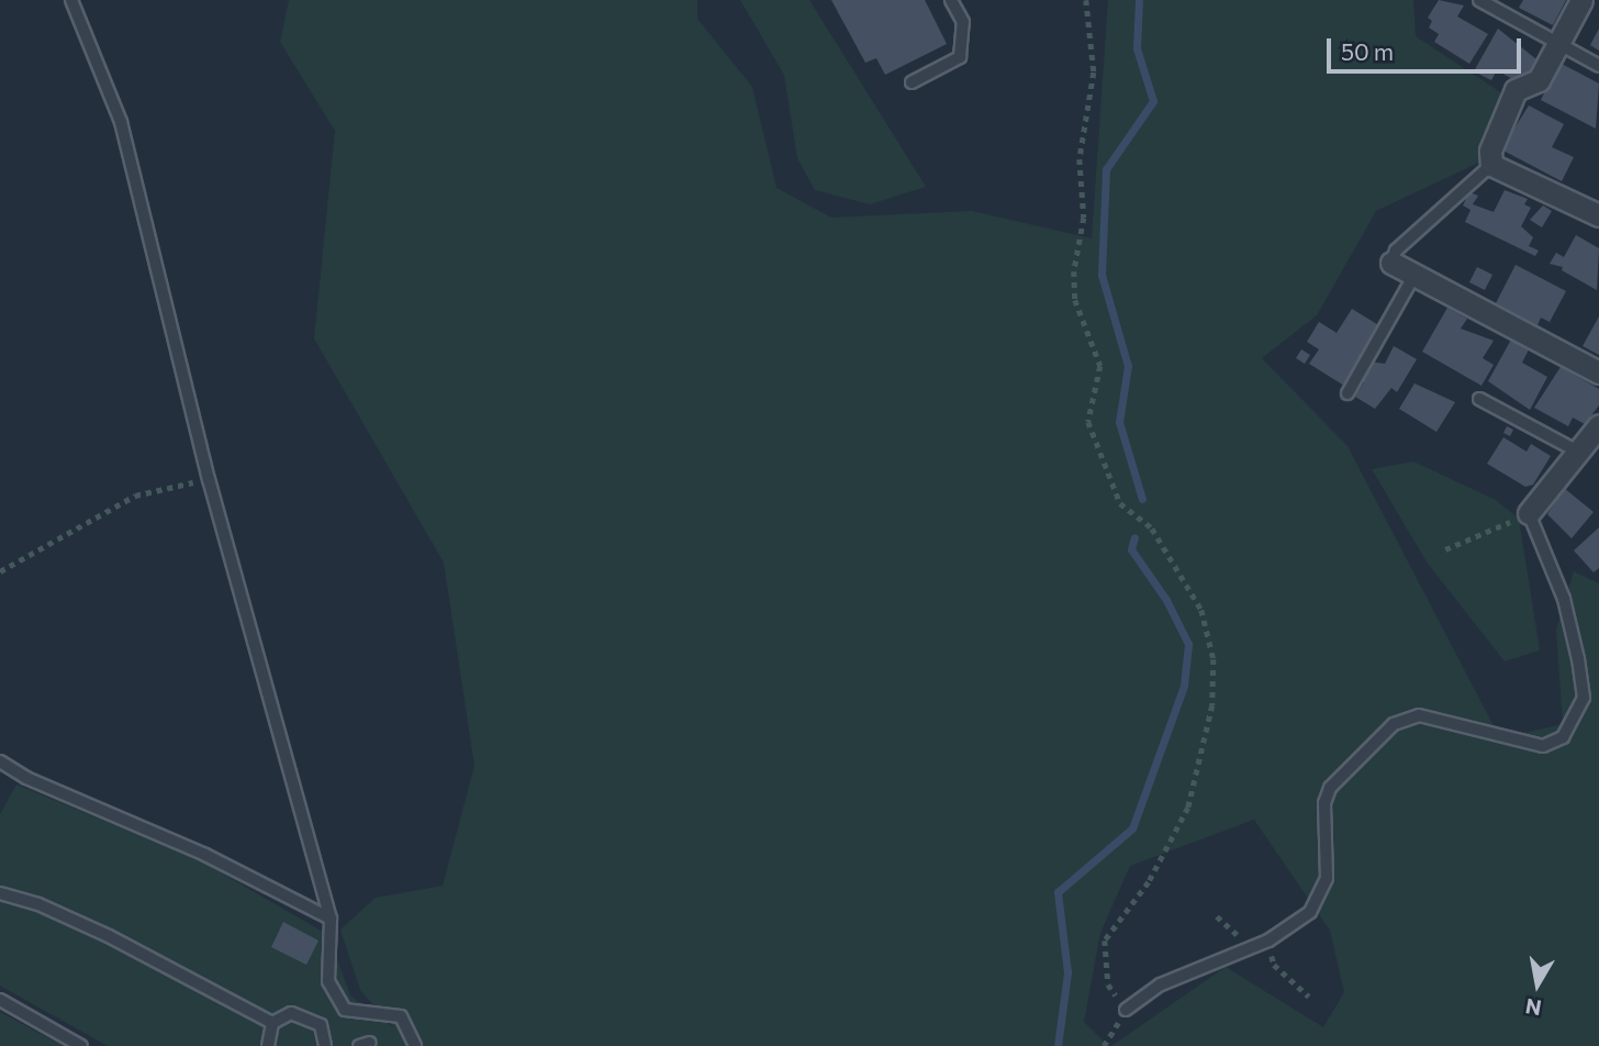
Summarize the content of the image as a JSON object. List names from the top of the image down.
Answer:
{
  "scale_bar": "50 m",
  "north": "bottom"
}
